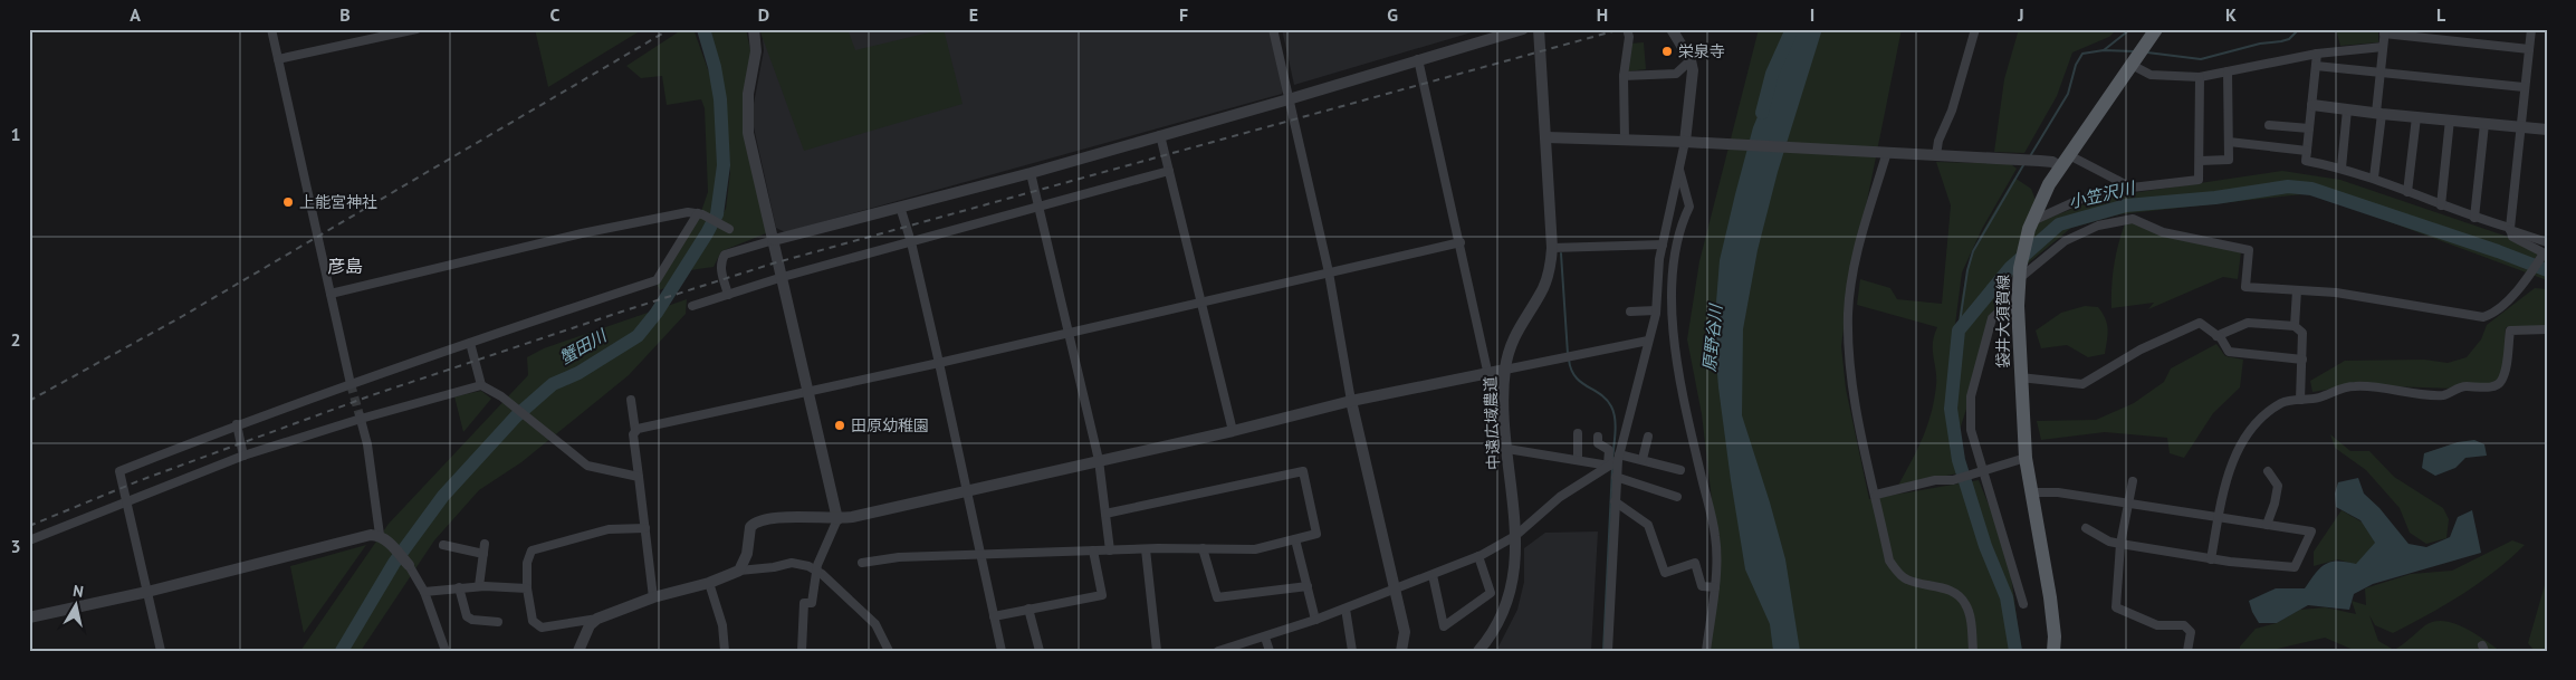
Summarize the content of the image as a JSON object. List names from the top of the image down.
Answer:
{
  "streets": {
    "main road": ["袋井大須賀線"],
    "street": ["中遠広域農道"]
  },
  "districts": ["彦島"],
  "water": ["小笠沢川", "原野谷川", "蟹田川"],
  "places": ["栄泉寺", "上能宮神社", "田原幼稚園"],
  "north": "top",
  "grid": {
    "columns": [
      "A",
      "B",
      "C",
      "D",
      "E",
      "F",
      "G",
      "H",
      "I",
      "J",
      "K",
      "L"
    ],
    "rows": ["1", "2", "3"]
  }
}
